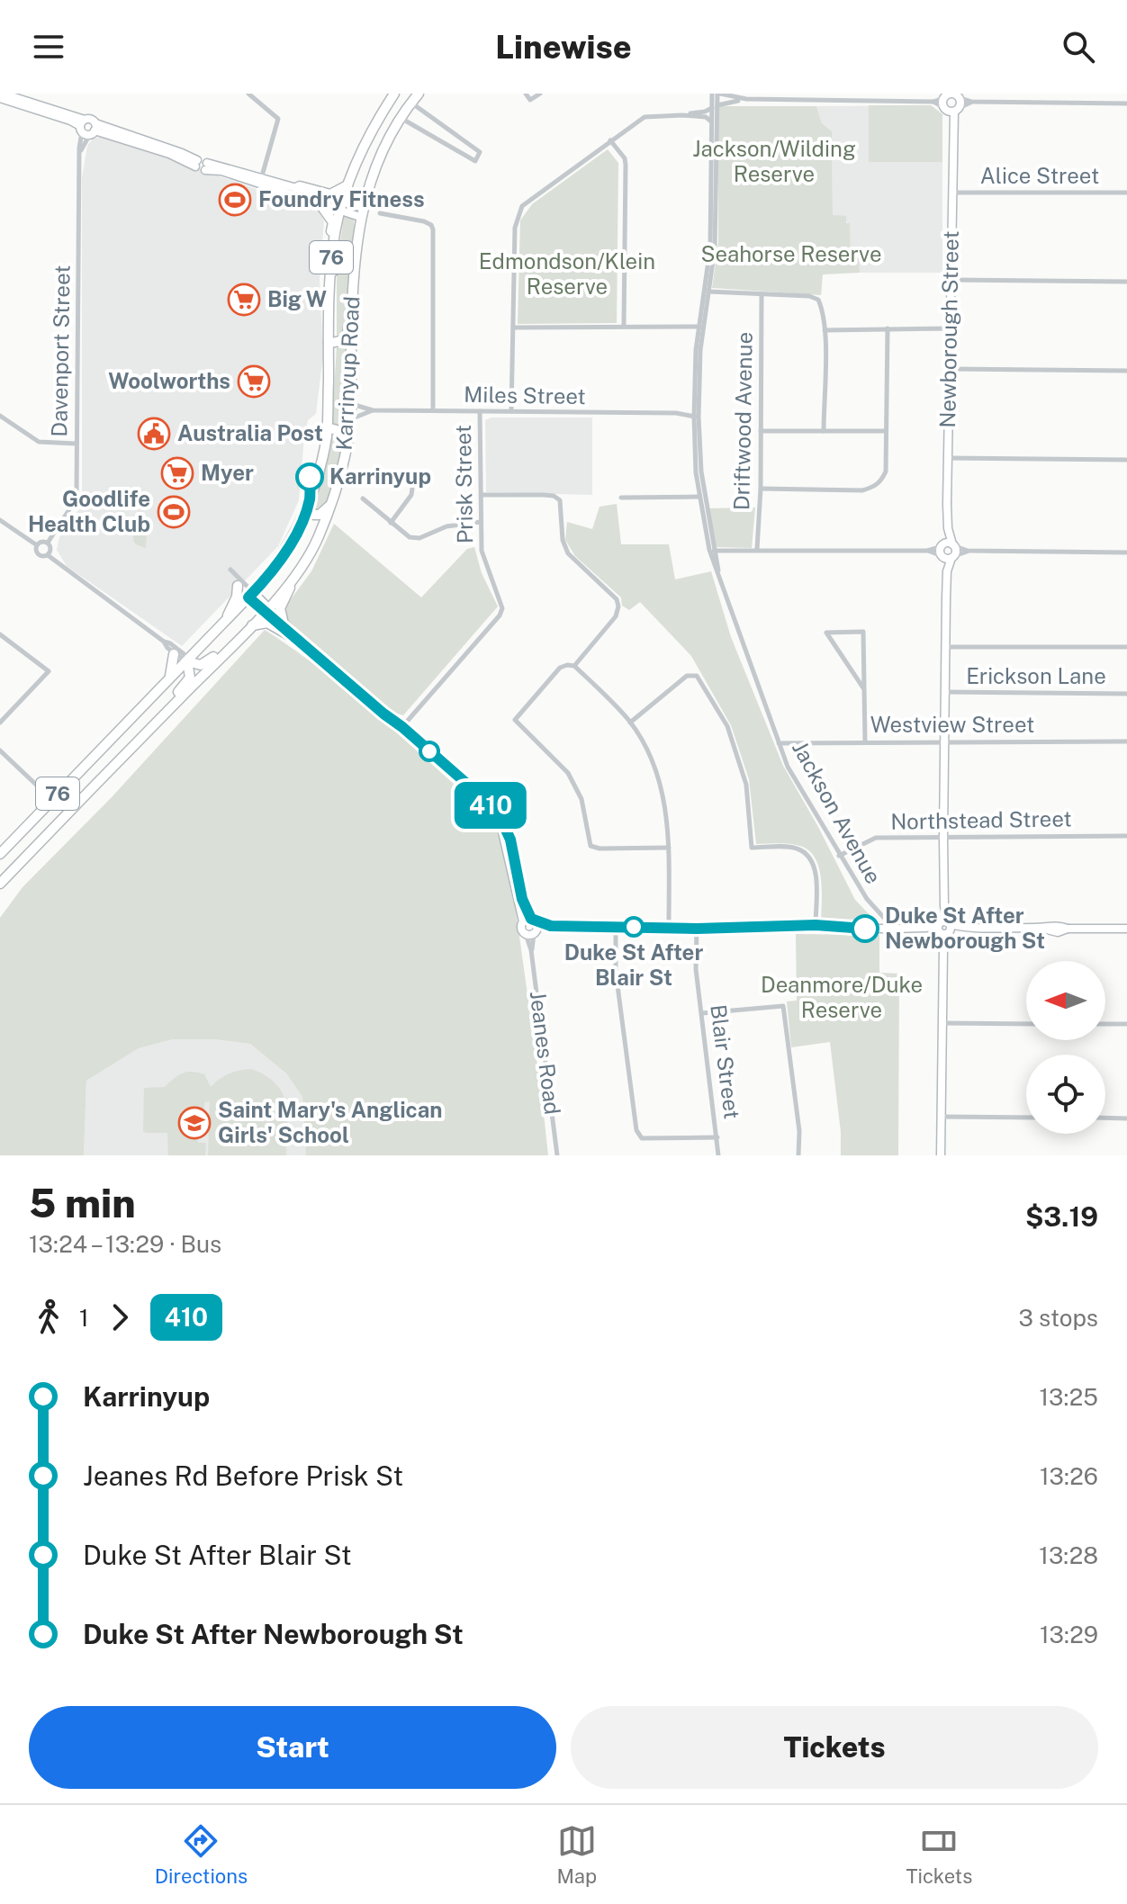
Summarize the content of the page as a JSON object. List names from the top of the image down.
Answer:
{
  "streets": {
    "highway": ["76", "Karrinyup Road"],
    "street": [
      "Alice Street",
      "Newborough Street",
      "Davenport Street",
      "Miles Street",
      "Driftwood Avenue",
      "Prisk Street",
      "Erickson Lane",
      "Westview Street",
      "Jackson Avenue",
      "Northstead Street",
      "Jeanes Road",
      "Blair Street"
    ]
  },
  "crossings": [
    ["Alice Street", "Newborough Street"],
    ["Newborough Street", "Erickson Lane"],
    ["Newborough Street", "Westview Street"],
    ["Newborough Street", "Northstead Street"],
    ["Karrinyup Road", "Miles Street"],
    ["Karrinyup Road", "Jeanes Road"],
    ["Miles Street", "Prisk Street"],
    ["Miles Street", "Jackson Avenue"],
    ["Prisk Street", "Jeanes Road"],
    ["Westview Street", "Jackson Avenue"],
    ["Jackson Avenue", "Northstead Street"]
  ],
  "parks": [
    "Jackson/Wilding Reserve",
    "Seahorse Reserve",
    "Edmondson/Klein Reserve",
    "Deanmore/Duke Reserve"
  ],
  "places": {
    "sports": ["Foundry Fitness", "Goodlife Health Club"],
    "supermarket": ["Big W", "Woolworths", "Myer"],
    "public building": ["Australia Post"],
    "other": ["Karrinyup", "Duke St After Blair St", "Duke St After Newborough St"],
    "school or university": ["Saint Mary's Anglican Girls' School"]
  },
  "lines": ["bus line 410"],
  "north": "left",
  "page": {
    "header": "Linewise",
    "on_map": "410",
    "heading": ["5 min", "13:24 – 13:29 · Bus", "$3.19"],
    "legs": ["1", "410", "3 stops"],
    "list": [
      {
        "name": "Karrinyup",
        "value": "13:25"
      },
      {
        "name": "Jeanes Rd Before Prisk St",
        "value": "13:26"
      },
      {
        "name": "Duke St After Blair St",
        "value": "13:28"
      },
      {
        "name": "Duke St After Newborough St",
        "value": "13:29"
      }
    ],
    "buttons": ["Start", "Tickets"],
    "tabs": ["Directions", "Map", "Tickets"]
  }
}
